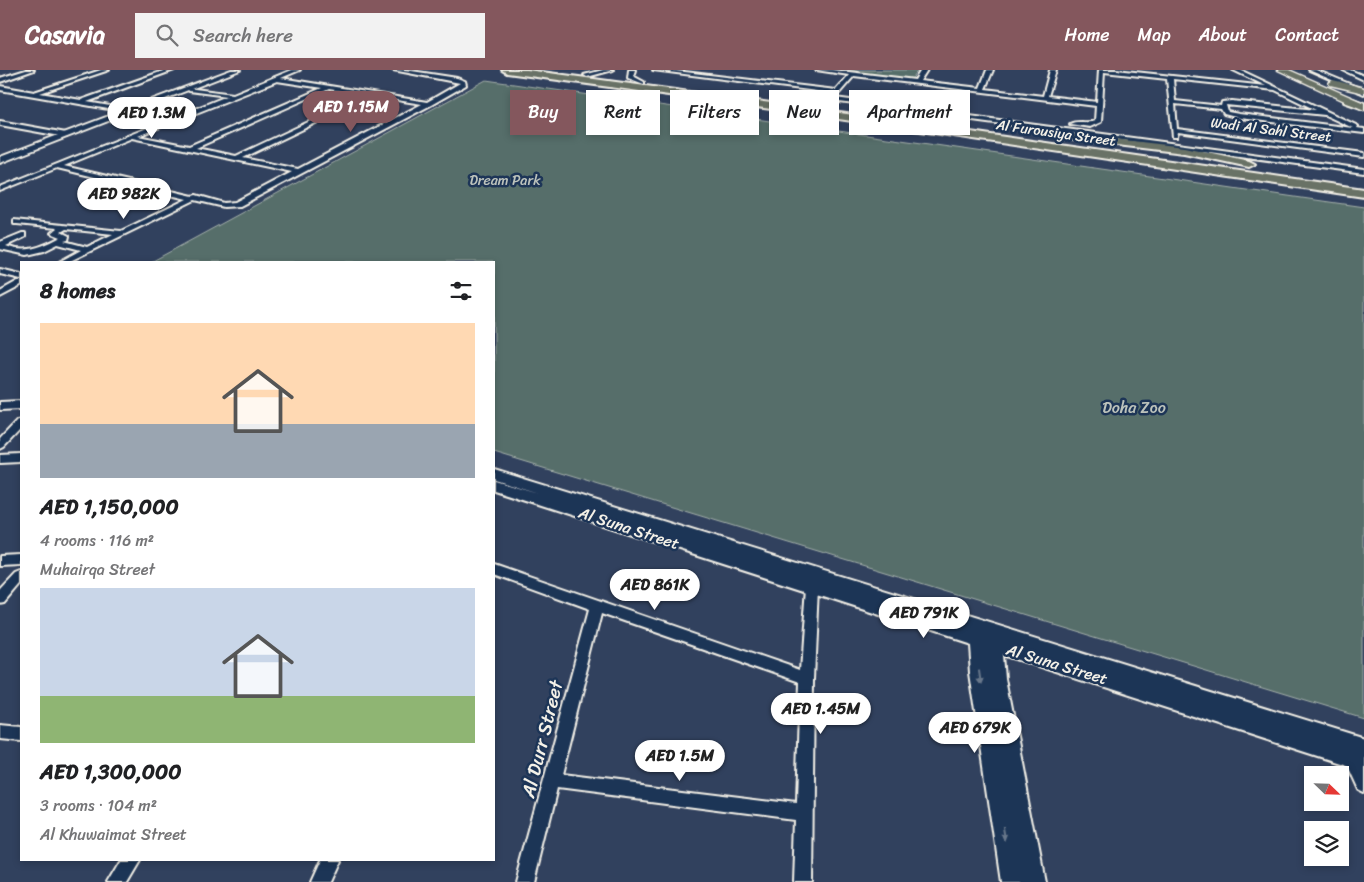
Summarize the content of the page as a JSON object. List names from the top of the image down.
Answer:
{
  "streets": {
    "highway": ["Al Furousiya Street"],
    "street": ["Wadi Al Sahl Street", "Al Suna Street", "Al Durr Street"]
  },
  "parks": ["Dream Park", "Doha Zoo"],
  "north": "bottom right",
  "page": {
    "header": "Casavia",
    "search": "Search here",
    "nav": [
      "Home",
      "Map",
      "About",
      "Contact"
    ],
    "chip": [
      "Buy",
      "Rent",
      "Filters",
      "New",
      "Apartment"
    ],
    "price": [
      "AED 1.15M",
      "AED 1.3M",
      "AED 982K",
      "AED 861K",
      "AED 791K",
      "AED 1.45M",
      "AED 679K",
      "AED 1.5M"
    ],
    "heading": "8 homes",
    "list": [
      {
        "name": "AED 1,150,000",
        "note": "4 rooms · 116 m² · Muhairqa Street"
      },
      {
        "name": "AED 1,300,000",
        "note": "3 rooms · 104 m² · Al Khuwaimat Street"
      }
    ]
  }
}
